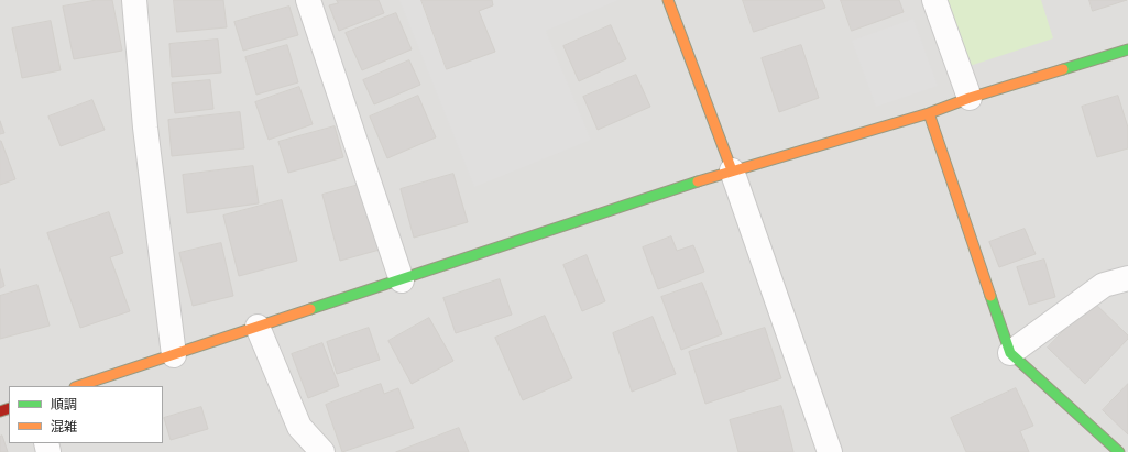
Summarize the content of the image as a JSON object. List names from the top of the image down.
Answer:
{
  "legend": ["順調", "混雑"]
}
